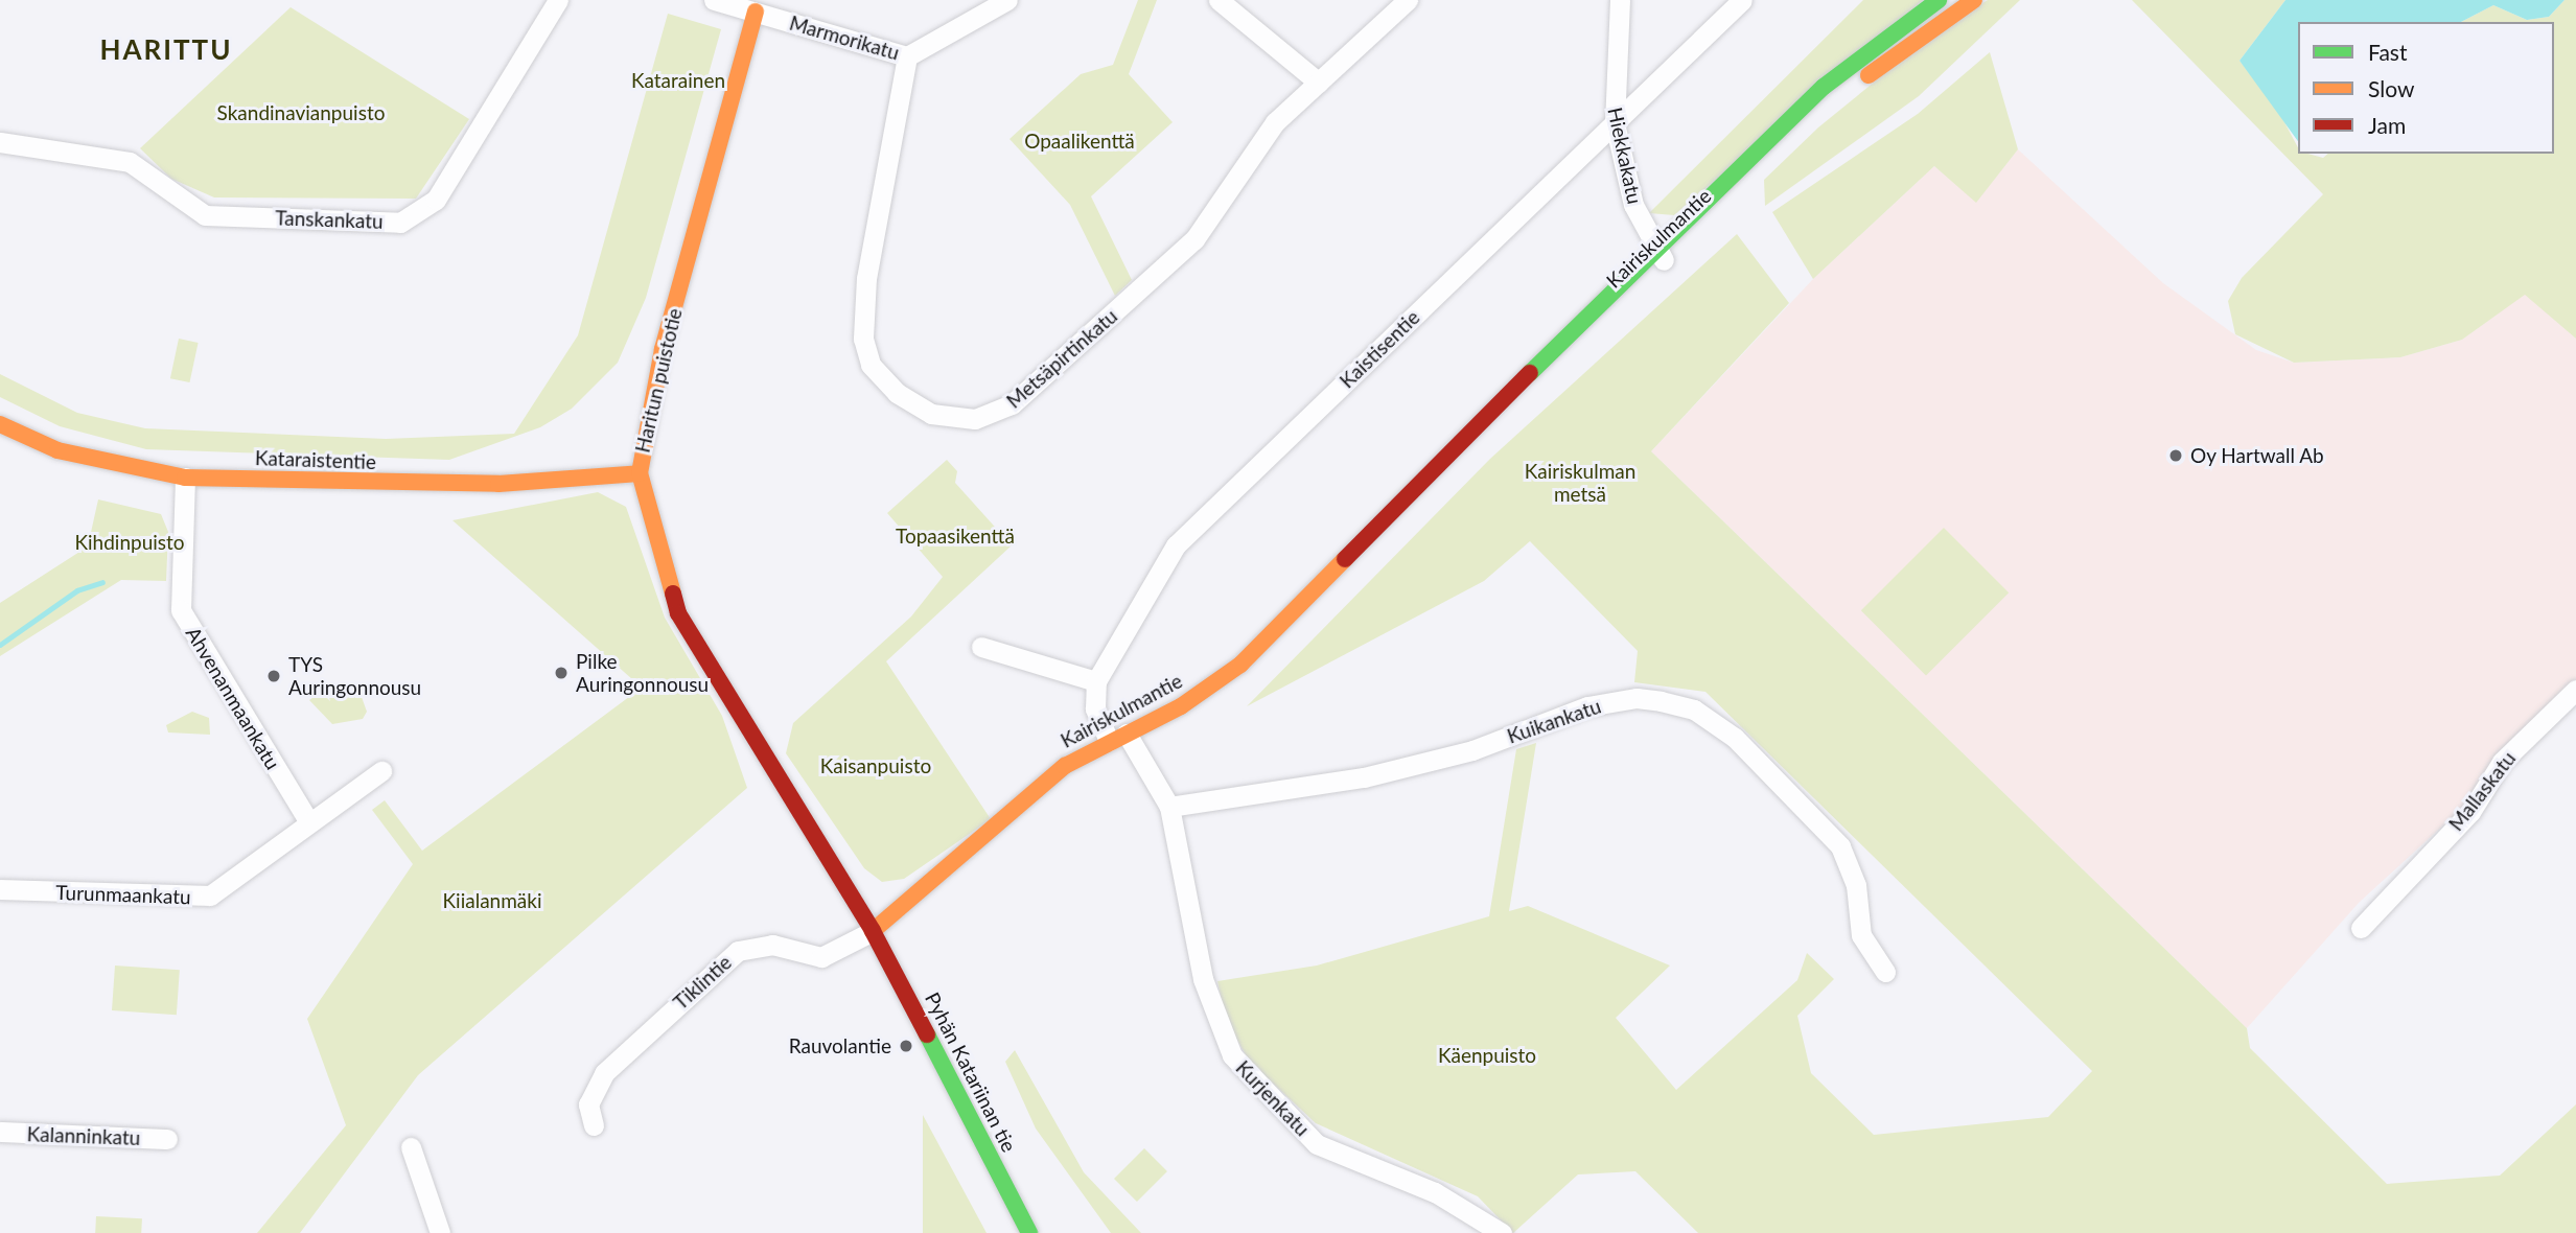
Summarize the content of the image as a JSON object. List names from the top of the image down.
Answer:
{
  "streets": {
    "street": [
      "Marmorikatu",
      "Hiekkakatu",
      "Tanskankatu",
      "Kairiskulmantie",
      "Kaistisentie",
      "Metsäpirtinkatu",
      "Haritun puistotie",
      "Kataraistentie",
      "Ahvenanmaankatu",
      "Kuikankatu",
      "Mallaskatu",
      "Turunmaankatu",
      "Tiklintie",
      "Pyhän Katariinan tie",
      "Kurjenkatu",
      "Kalanninkatu"
    ]
  },
  "crossings": [
    ["Marmorikatu", "Metsäpirtinkatu"],
    ["Marmorikatu", "Haritun puistotie"],
    ["Hiekkakatu", "Kairiskulmantie"],
    ["Hiekkakatu", "Kaistisentie"],
    ["Kairiskulmantie", "Haritun puistotie"],
    ["Kairiskulmantie", "Tiklintie"],
    ["Kairiskulmantie", "Pyhän Katariinan tie"],
    ["Kairiskulmantie", "Kurjenkatu"],
    ["Haritun puistotie", "Kataraistentie"],
    ["Haritun puistotie", "Tiklintie"],
    ["Haritun puistotie", "Pyhän Katariinan tie"],
    ["Kataraistentie", "Ahvenanmaankatu"],
    ["Ahvenanmaankatu", "Turunmaankatu"],
    ["Kuikankatu", "Kurjenkatu"],
    ["Tiklintie", "Pyhän Katariinan tie"]
  ],
  "districts": ["HARITTU"],
  "parks": [
    "Katarainen",
    "Skandinavianpuisto",
    "Opaalikenttä",
    "Kairiskulman metsä",
    "Topaasikenttä",
    "Kihdinpuisto",
    "Kaisanpuisto",
    "Kiialanmäki",
    "Käenpuisto"
  ],
  "places": [
    "Oy Hartwall Ab",
    "Pilke Auringonnousu",
    "TYS Auringonnousu",
    "Rauvolantie"
  ],
  "legend": ["Fast", "Slow", "Jam"]
}
